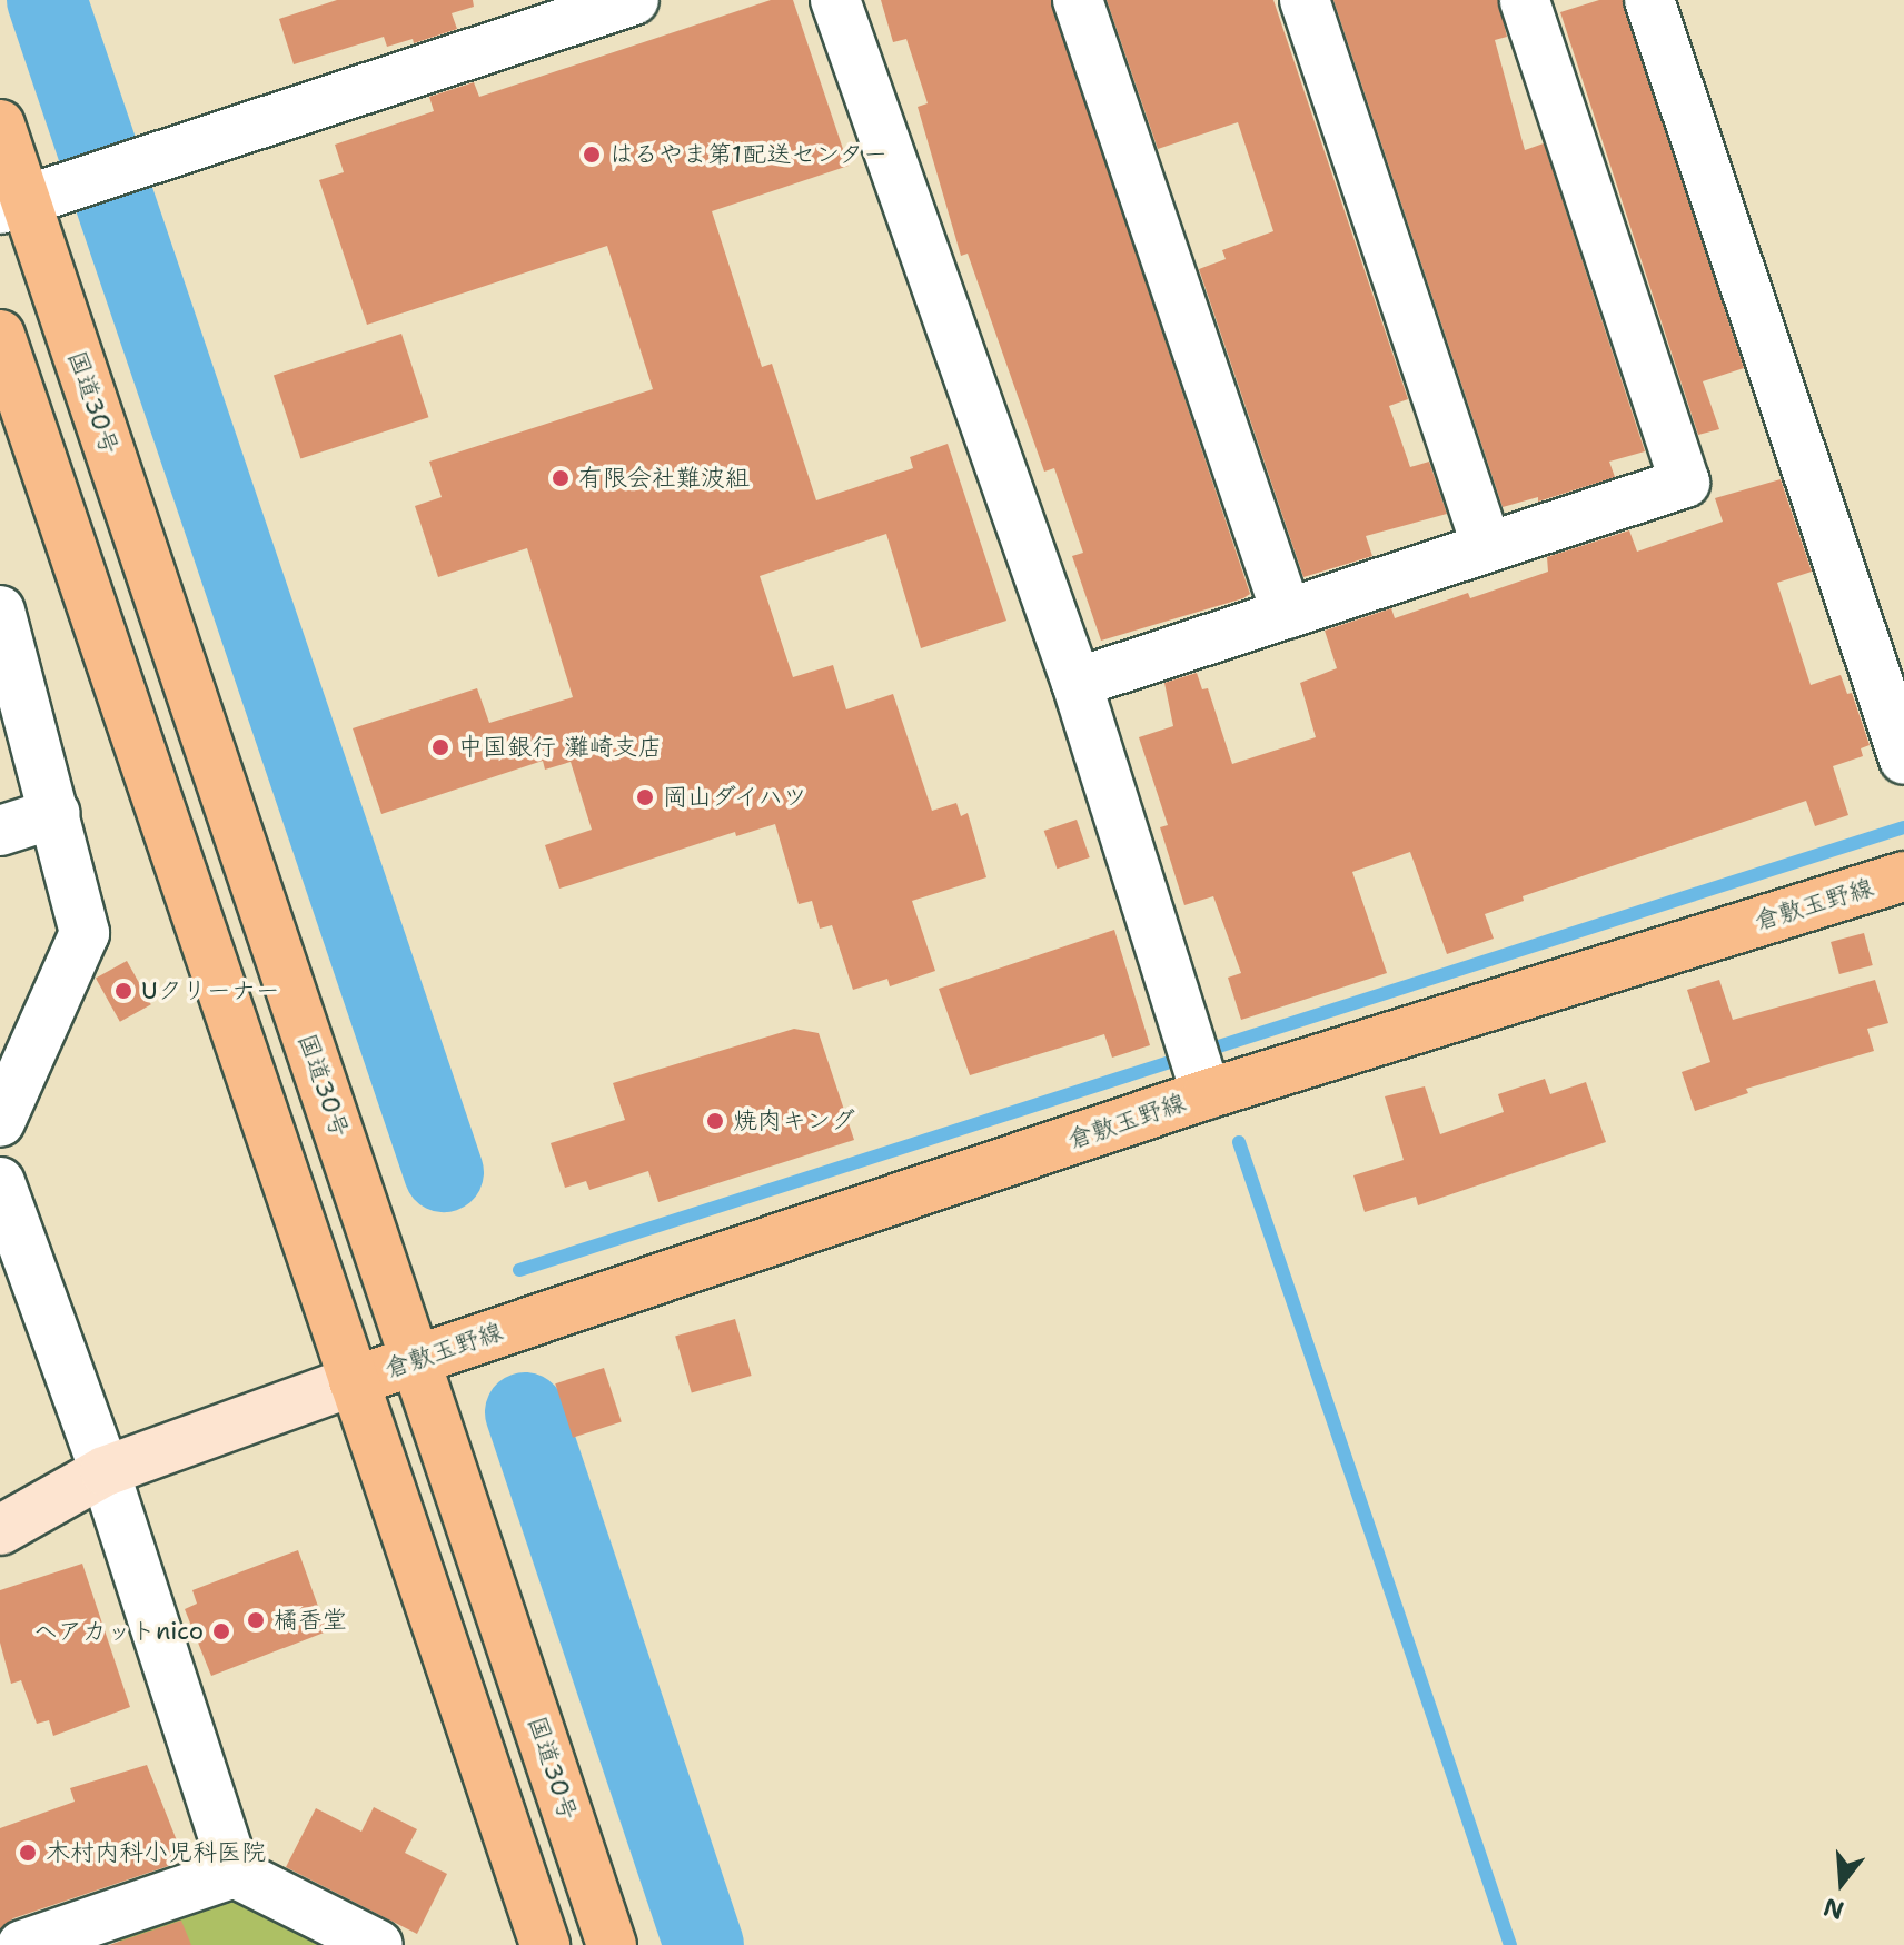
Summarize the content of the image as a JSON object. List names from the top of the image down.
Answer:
{
  "streets": {
    "main road": ["国道30号", "倉敷玉野線"]
  },
  "crossings": [
    ["国道30号", "倉敷玉野線"]
  ],
  "places": [
    "はるやま第1配送センター",
    "有限会社難波組",
    "中国銀行 灘崎支店",
    "岡山ダイハツ",
    "Uクリーナー",
    "焼肉キング",
    "橘香堂",
    "ヘアカットnico",
    "木村内科小児科医院"
  ],
  "north": "bottom"
}
